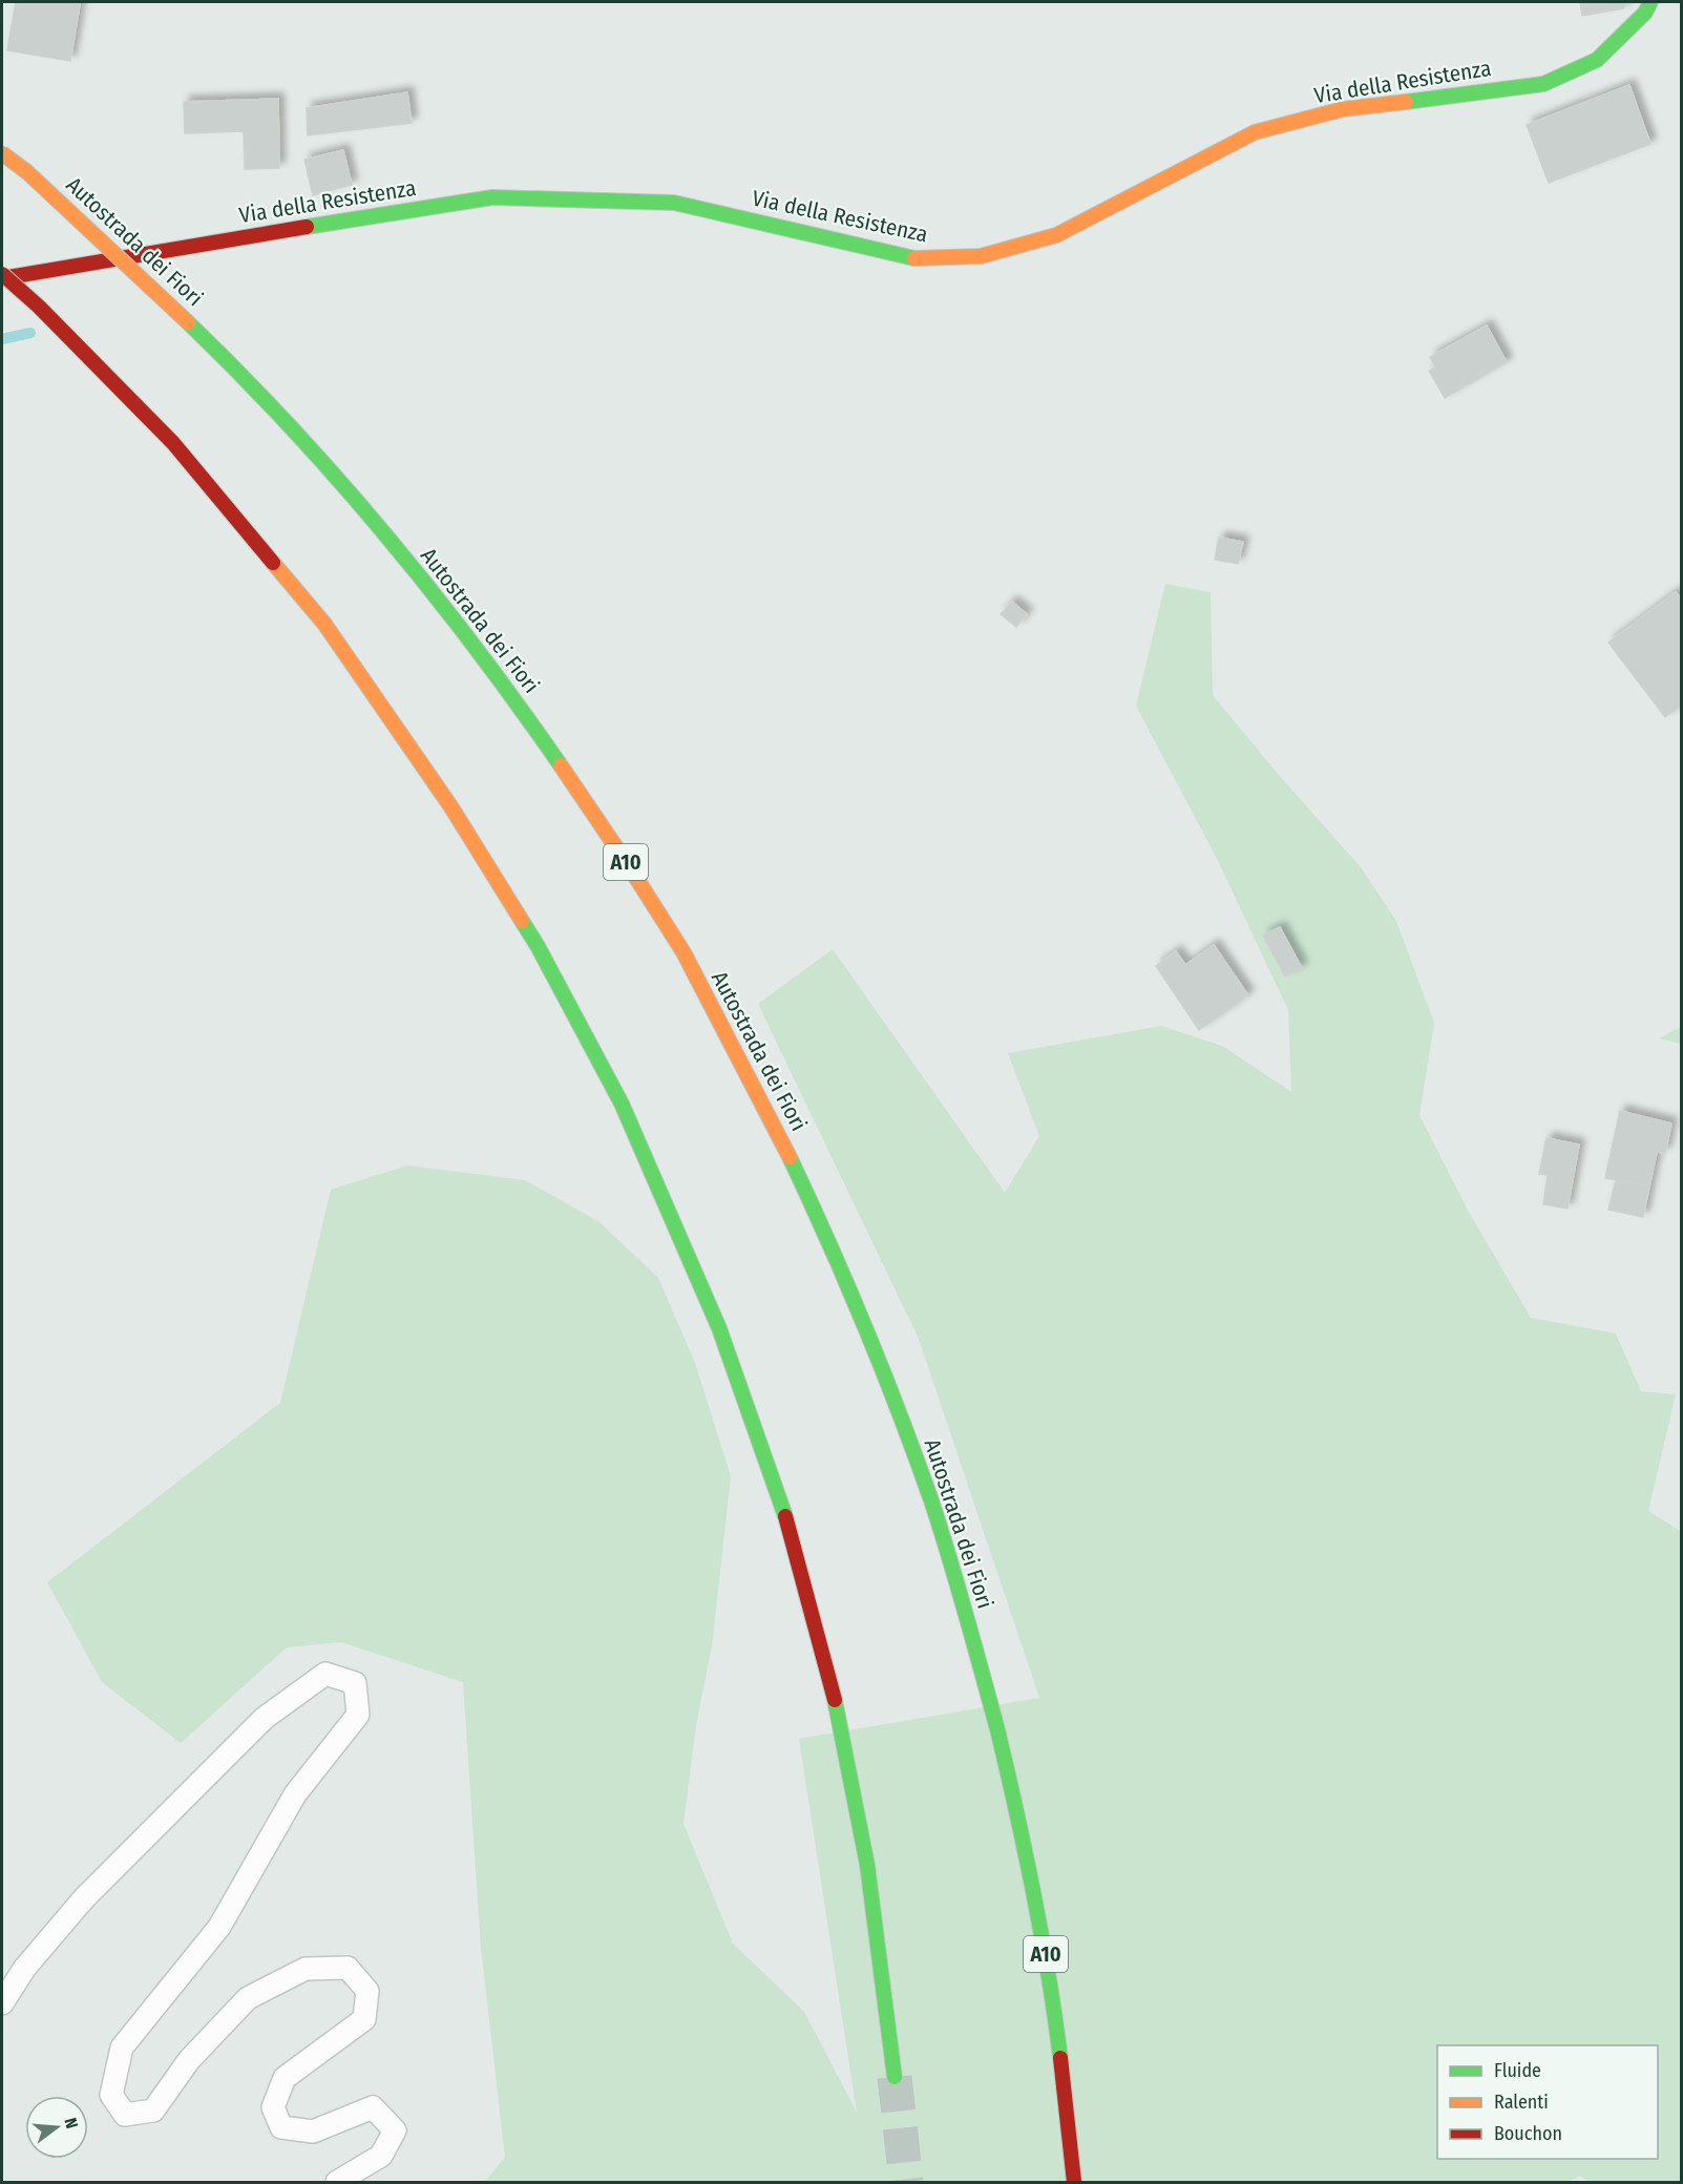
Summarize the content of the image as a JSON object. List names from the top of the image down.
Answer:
{
  "streets": {
    "main road": ["Via della Resistenza", "Autostrada dei Fiori", "A10"]
  },
  "legend": ["Fluide", "Ralenti", "Bouchon"],
  "north": "right"
}
